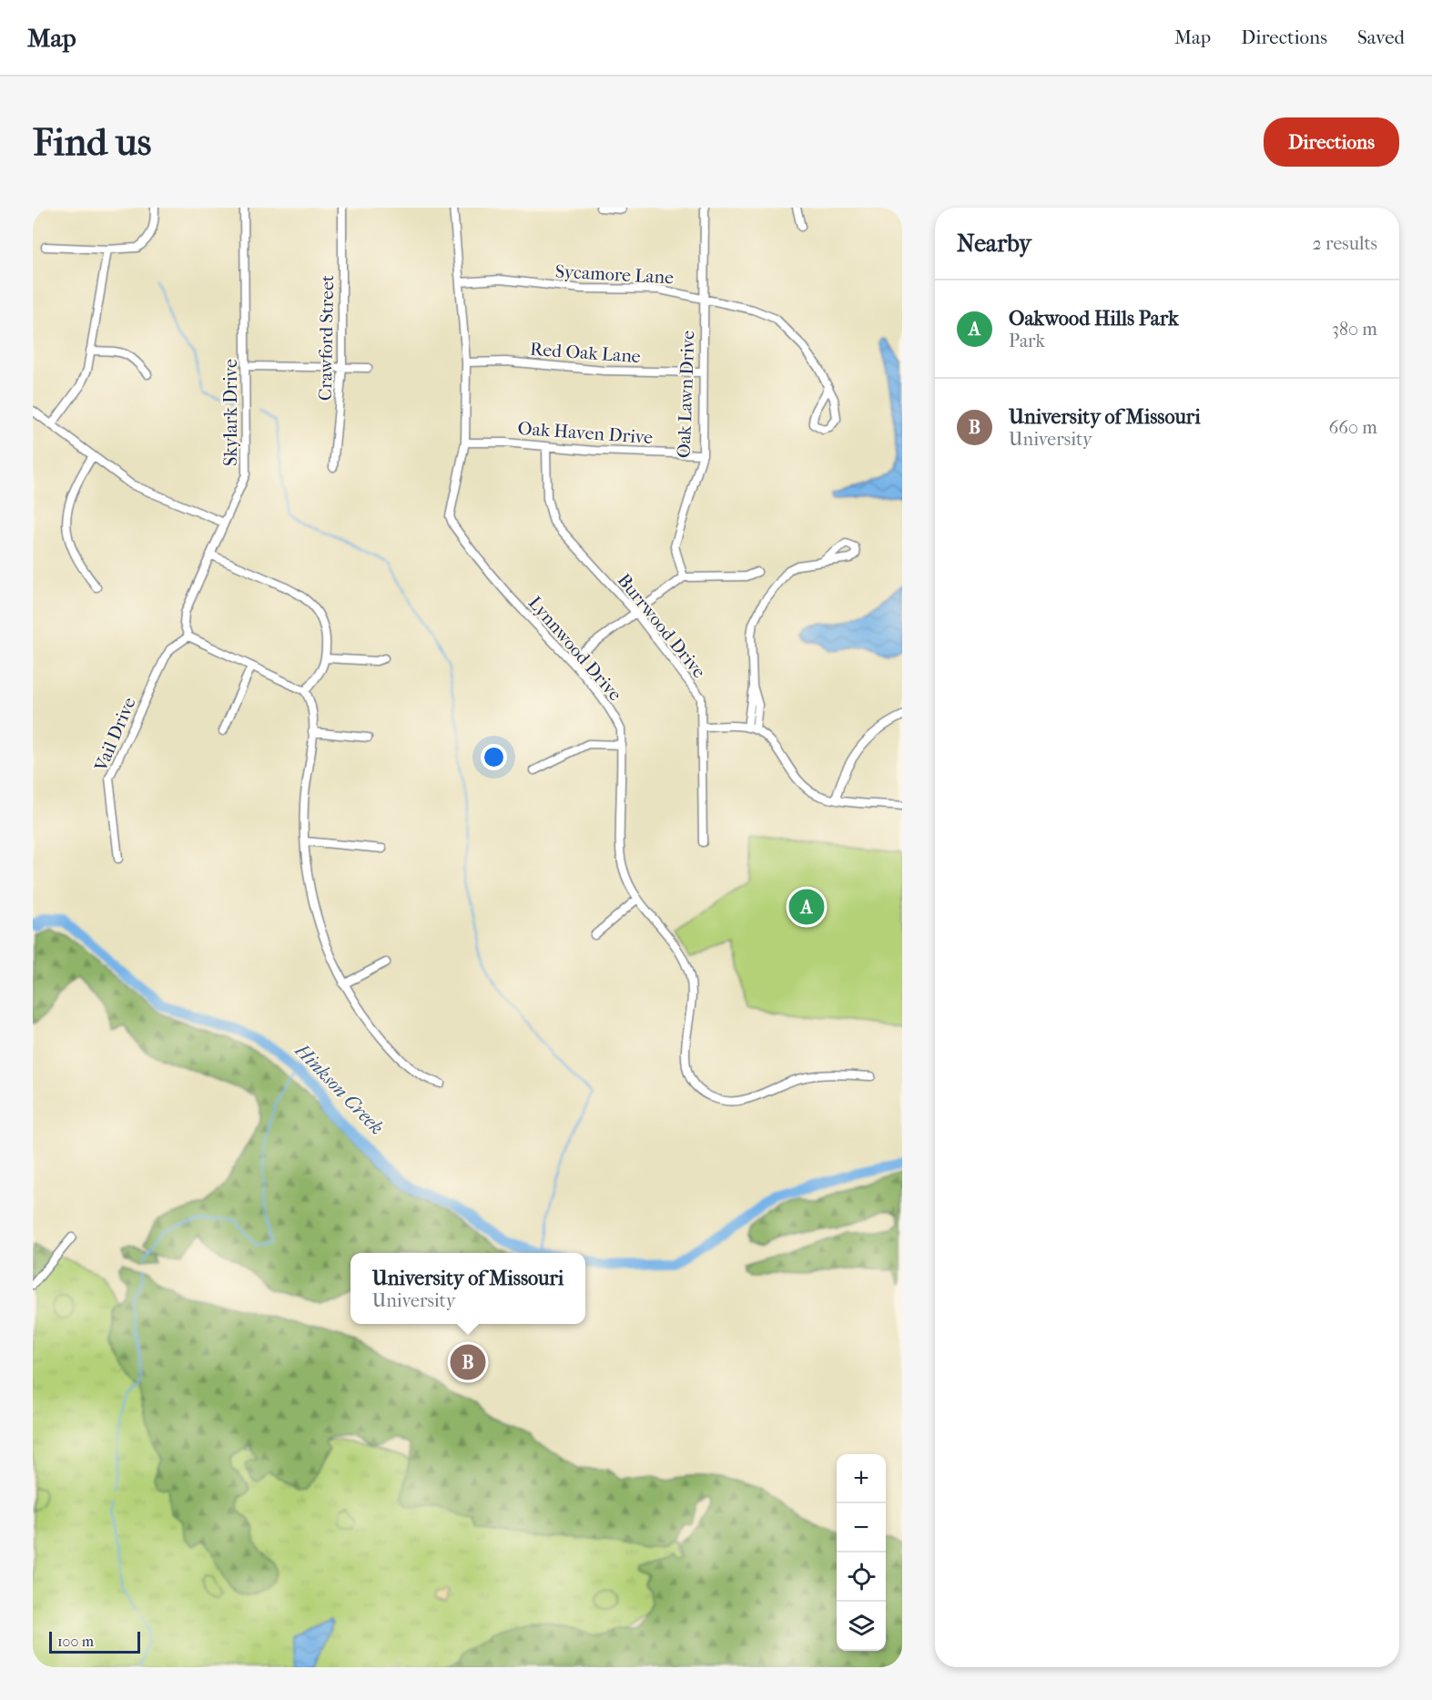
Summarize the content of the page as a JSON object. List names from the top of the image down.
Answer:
{
  "streets": {
    "street": [
      "Sycamore Lane",
      "Crawford Street",
      "Red Oak Lane",
      "Oak Lawn Drive",
      "Skylark Drive",
      "Oak Haven Drive",
      "Burrwood Drive",
      "Lynnwood Drive",
      "Vail Drive"
    ]
  },
  "crossings": [
    ["Sycamore Lane", "Oak Lawn Drive"],
    ["Sycamore Lane", "Lynnwood Drive"],
    ["Red Oak Lane", "Oak Lawn Drive"],
    ["Red Oak Lane", "Lynnwood Drive"],
    ["Oak Lawn Drive", "Oak Haven Drive"],
    ["Skylark Drive", "Vail Drive"],
    ["Oak Haven Drive", "Burrwood Drive"],
    ["Oak Haven Drive", "Lynnwood Drive"]
  ],
  "water": ["Hinkson Creek"],
  "scale_bar": "100 m",
  "page": {
    "header": "Map",
    "nav": ["Map", "Directions", "Saved"],
    "buttons": "Directions",
    "title": "Find us",
    "heading": ["Nearby", "2 results"],
    "list": [
      {
        "mark": "A",
        "name": "Oakwood Hills Park",
        "note": "Park",
        "value": "380 m"
      },
      {
        "mark": "B",
        "name": "University of Missouri",
        "note": "University",
        "value": "660 m"
      }
    ],
    "pins": ["A", "B"],
    "popup": ["University of Missouri", "University"],
    "map_buttons": ["+", "−"],
    "scale": "100 m"
  }
}
